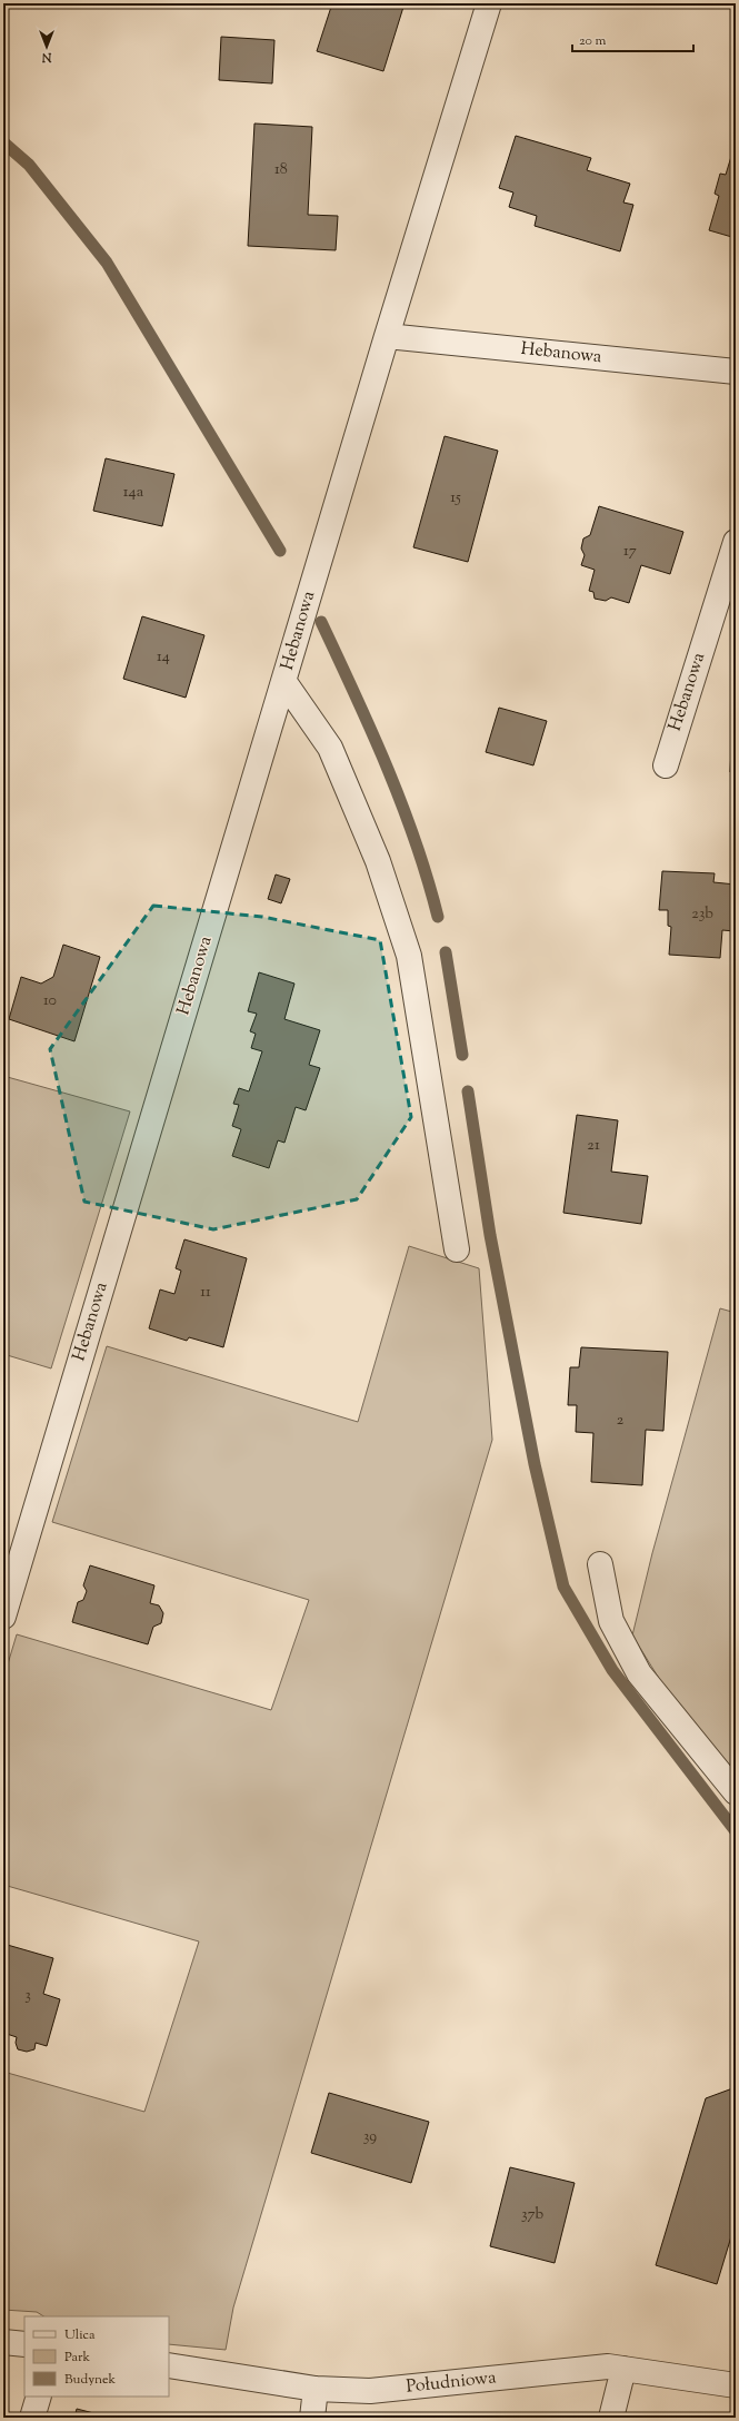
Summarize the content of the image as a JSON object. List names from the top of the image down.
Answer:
{
  "streets": {
    "street": ["Hebanowa", "Południowa"]
  },
  "house_numbers": [
    "18",
    "14a",
    "15",
    "17",
    "14",
    "23b",
    "10",
    "21",
    "11",
    "2",
    "3",
    "39",
    "37b"
  ],
  "legend": ["Ulica", "Park", "Budynek"],
  "scale_bar": "20 m",
  "north": "bottom"
}
